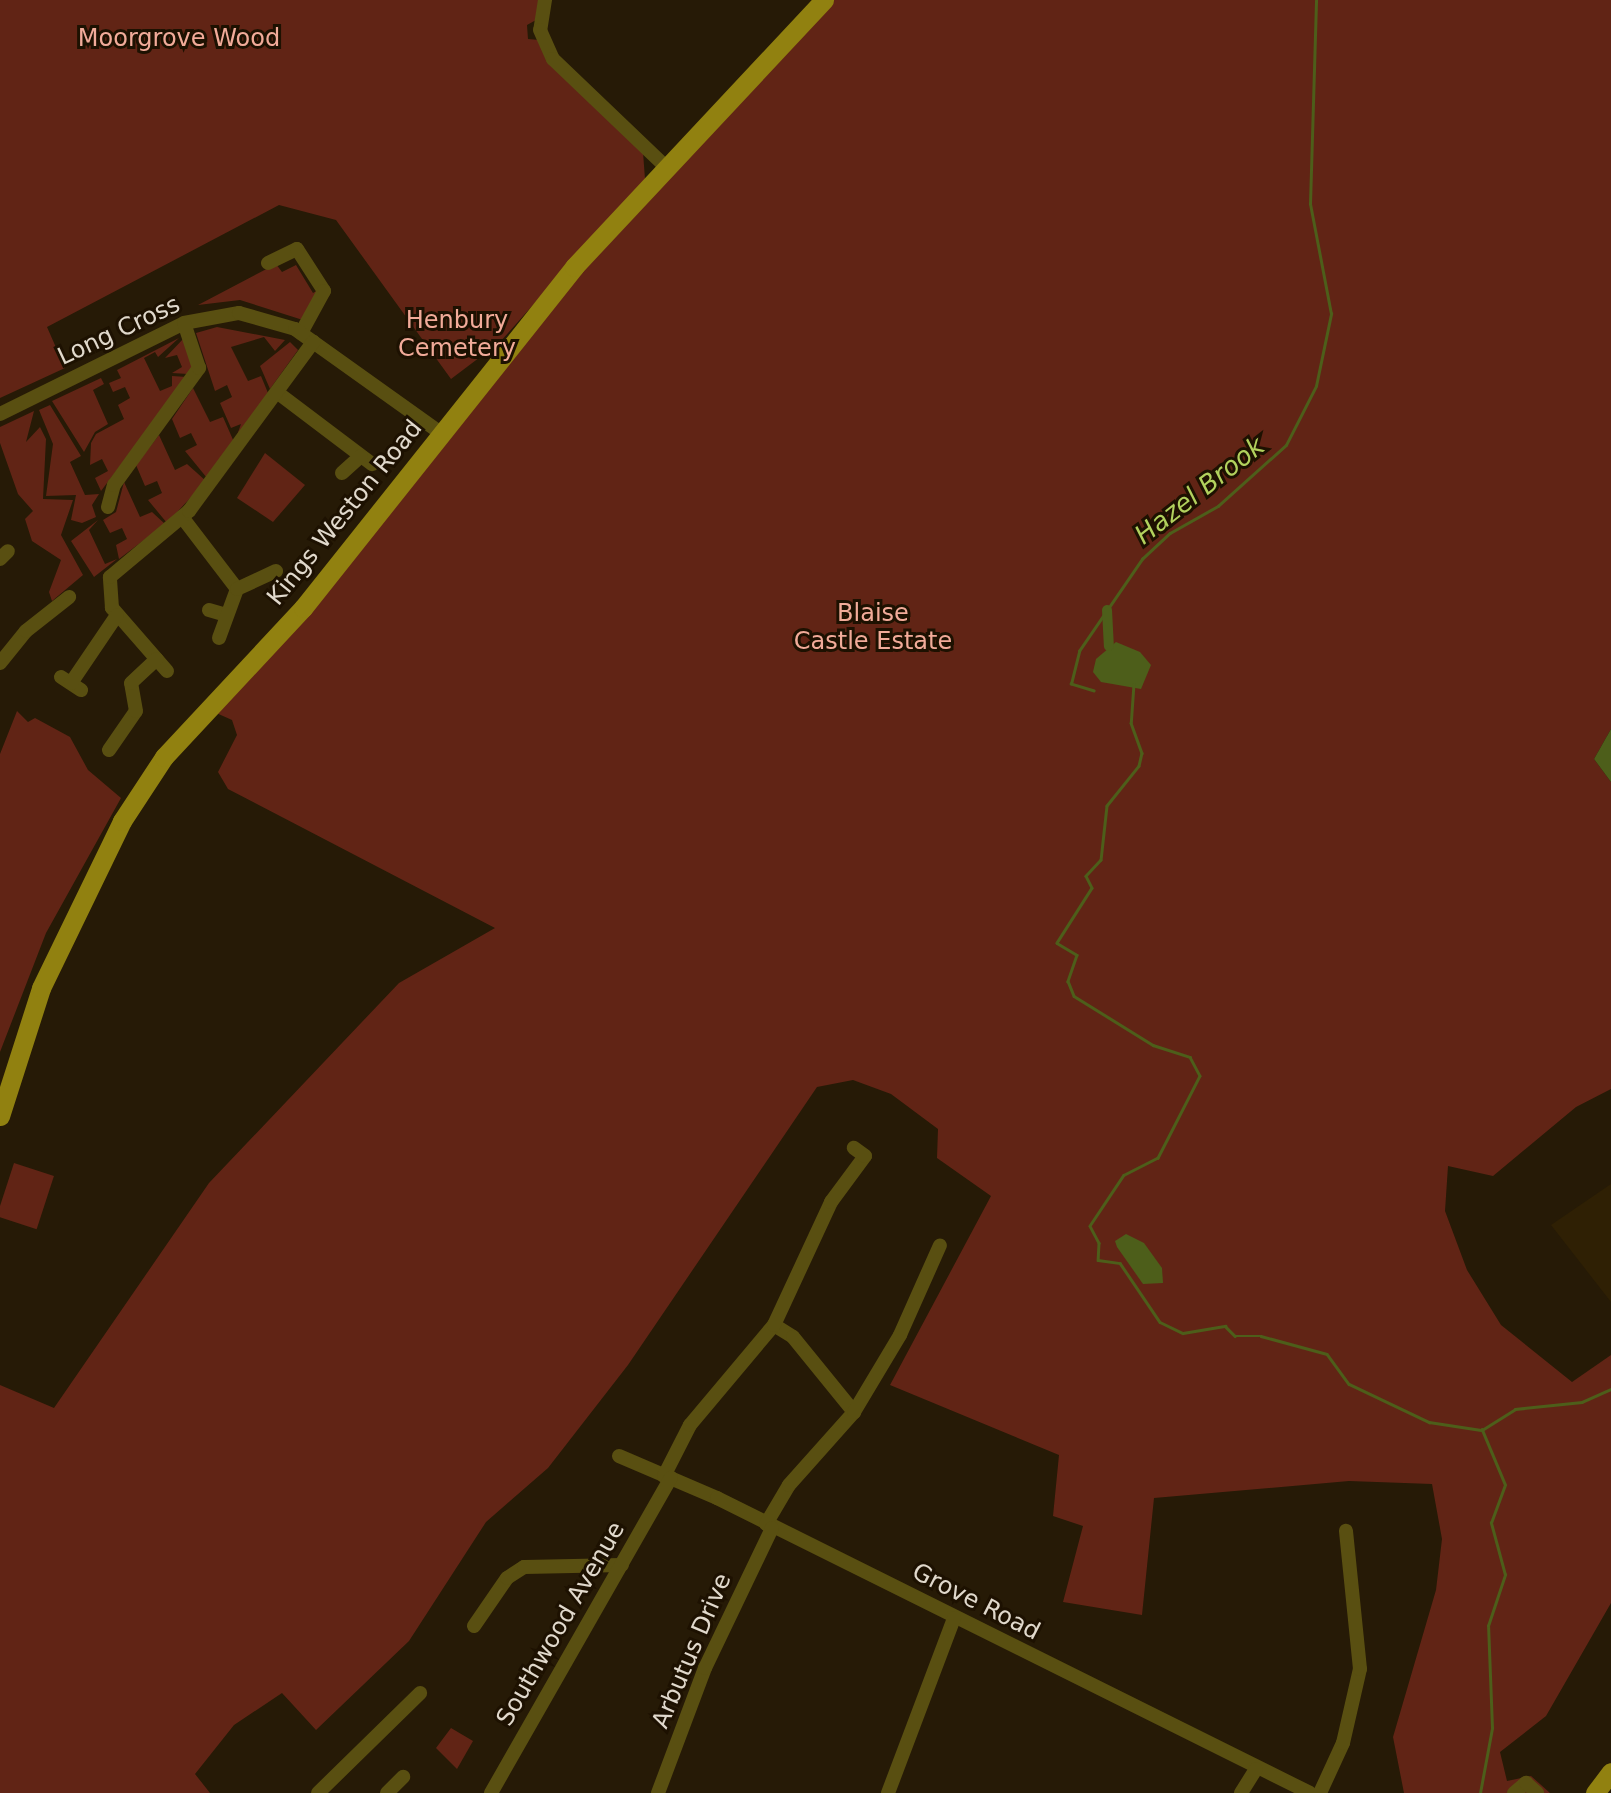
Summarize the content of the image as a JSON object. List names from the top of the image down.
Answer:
{
  "streets": {
    "main road": ["Kings Weston Road"],
    "street": [
      "Long Cross",
      "Grove Road",
      "Southwood Avenue",
      "Arbutus Drive"
    ]
  },
  "crossings": [
    ["Long Cross", "Kings Weston Road"],
    ["Grove Road", "Southwood Avenue"],
    ["Grove Road", "Arbutus Drive"]
  ],
  "water": ["Hazel Brook"],
  "parks": ["Moorgrove Wood", "Henbury Cemetery", "Blaise Castle Estate"]
}
